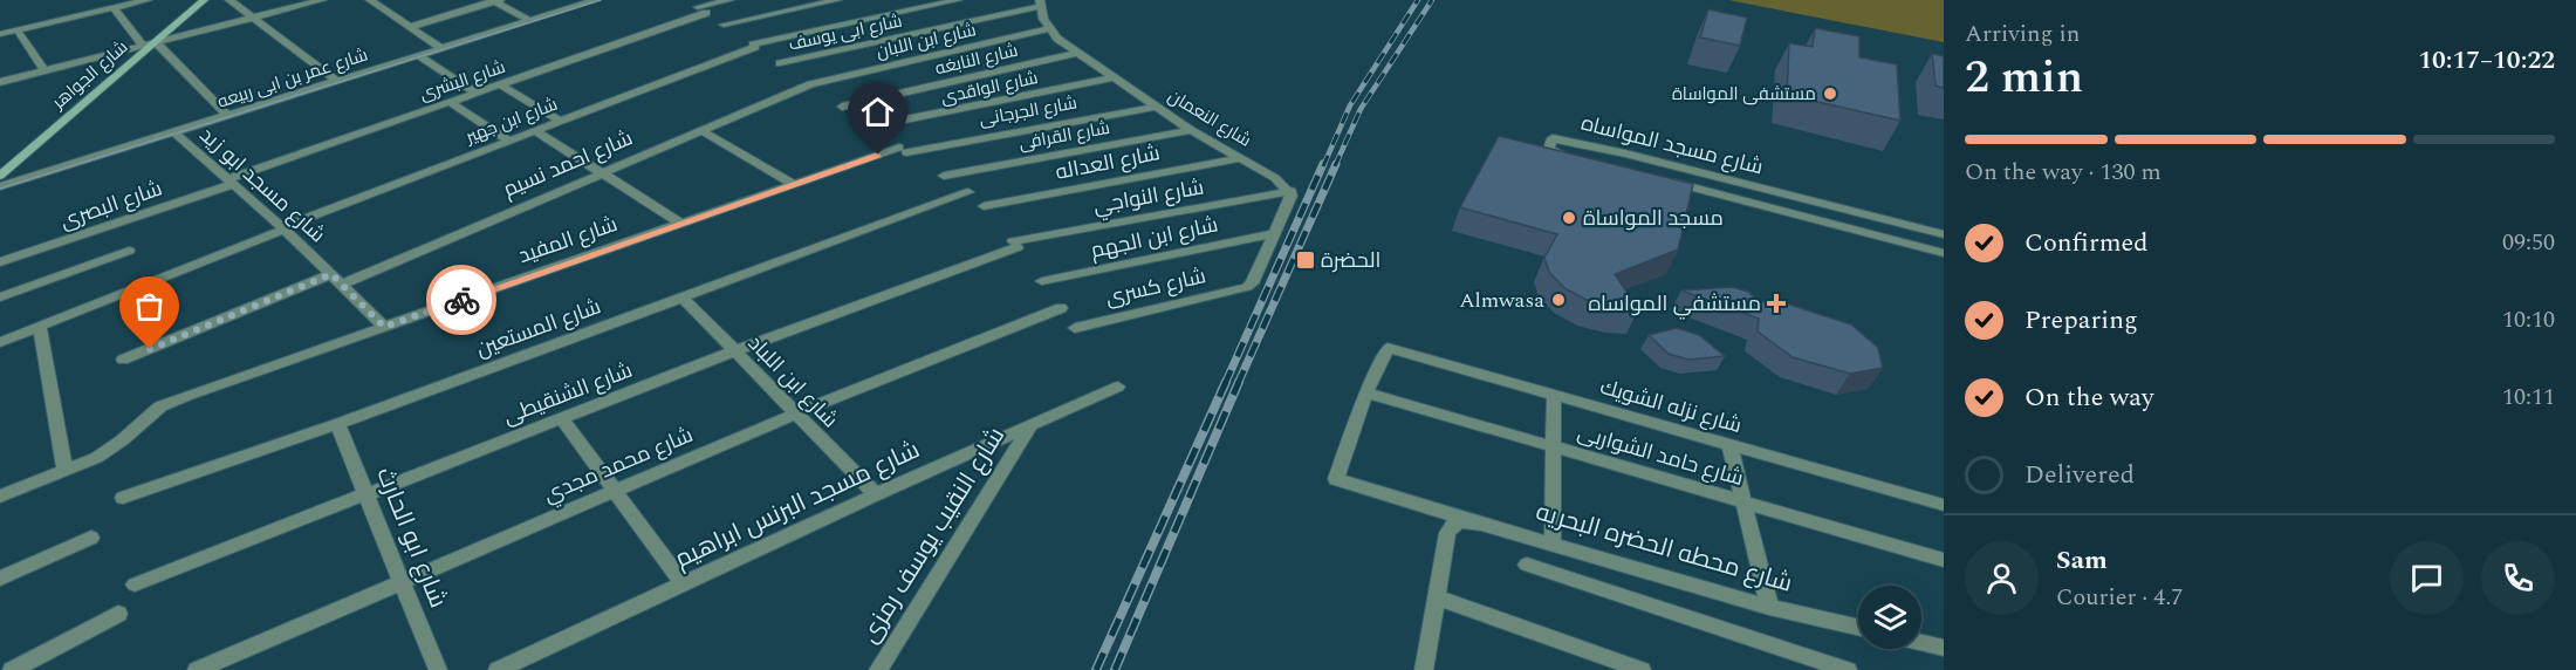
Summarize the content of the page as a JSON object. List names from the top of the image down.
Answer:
{
  "streets": {
    "main road": ["شارع الجواهر"],
    "street": [
      "شارع ابى يوسف",
      "شارع ابن اللبان",
      "شارع النابغه",
      "شارع عمر بن ابى ربيعه",
      "شارع البشرى",
      "شارع الواقدى",
      "شارع الجرجانى",
      "شارع النعمان",
      "شارع ابن جهير",
      "شارع القرافى",
      "شارع مسجد المواساه",
      "شارع العداله",
      "شارع احمد نسيم",
      "شارع مسجد ابو زيد",
      "شارع النواجي",
      "شارع البصرى",
      "شارع ابن الجهم",
      "شارع المفيد",
      "شارع كسرى",
      "شارع المستعين",
      "شارع ابن اللباد",
      "شارع الشنقيطى",
      "شارع نزله الشويك",
      "شارع حامد الشواربى",
      "شارع محمد مجدي",
      "شارع مسجد البرنس ابراهيم",
      "شارع النقيب يوسف رمزى",
      "شارع ابو الحارث",
      "شارع محطه الحضره البحريه"
    ]
  },
  "crossings": [
    ["شارع ابن اللبان", "شارع النعمان"],
    ["شارع ابن اللبان", "شارع احمد نسيم"],
    ["شارع النابغه", "شارع النعمان"],
    ["شارع عمر بن ابى ربيعه", "شارع مسجد ابو زيد"],
    ["شارع البشرى", "شارع مسجد ابو زيد"],
    ["شارع البشرى", "شارع البصرى"],
    ["شارع الواقدى", "شارع النعمان"],
    ["شارع الجرجانى", "شارع النعمان"],
    ["شارع الجرجانى", "شارع المفيد"],
    ["شارع النعمان", "شارع القرافى"],
    ["شارع النعمان", "شارع العداله"],
    ["شارع النعمان", "شارع النواجي"],
    ["شارع ابن جهير", "شارع مسجد ابو زيد"],
    ["شارع احمد نسيم", "شارع مسجد ابو زيد"],
    ["شارع مسجد ابو زيد", "شارع البصرى"],
    ["شارع مسجد ابو زيد", "شارع المفيد"],
    ["شارع النواجي", "شارع الشنقيطى"],
    ["شارع ابن الجهم", "شارع كسرى"],
    ["شارع المستعين", "شارع ابن اللباد"],
    ["شارع المستعين", "شارع ابو الحارث"],
    ["شارع ابن اللباد", "شارع الشنقيطى"],
    ["شارع ابن اللباد", "شارع محمد مجدي"],
    ["شارع ابن اللباد", "شارع مسجد البرنس ابراهيم"],
    ["شارع الشنقيطى", "شارع ابو الحارث"],
    ["شارع نزله الشويك", "شارع حامد الشواربى"],
    ["شارع نزله الشويك", "شارع محطه الحضره البحريه"],
    ["شارع حامد الشواربى", "شارع محطه الحضره البحريه"],
    ["شارع محمد مجدي", "شارع ابو الحارث"],
    ["شارع مسجد البرنس ابراهيم", "شارع النقيب يوسف رمزى"]
  ],
  "places": {
    "other": ["مستشفى المواساة", "مسجد المواساة", "Almwasa"],
    "transit": ["الحضرة"],
    "health": ["مستشفي المواساه"]
  },
  "page": {
    "heading": ["2 min", "Arriving in", "10:17–10:22"],
    "panel": ["Sam", "Courier · 4.7"],
    "bar": "On the way · 130 m",
    "list": [
      ["Confirmed", "09:50"],
      ["Preparing", "10:10"],
      ["On the way", "10:11"],
      "Delivered"
    ]
  }
}
